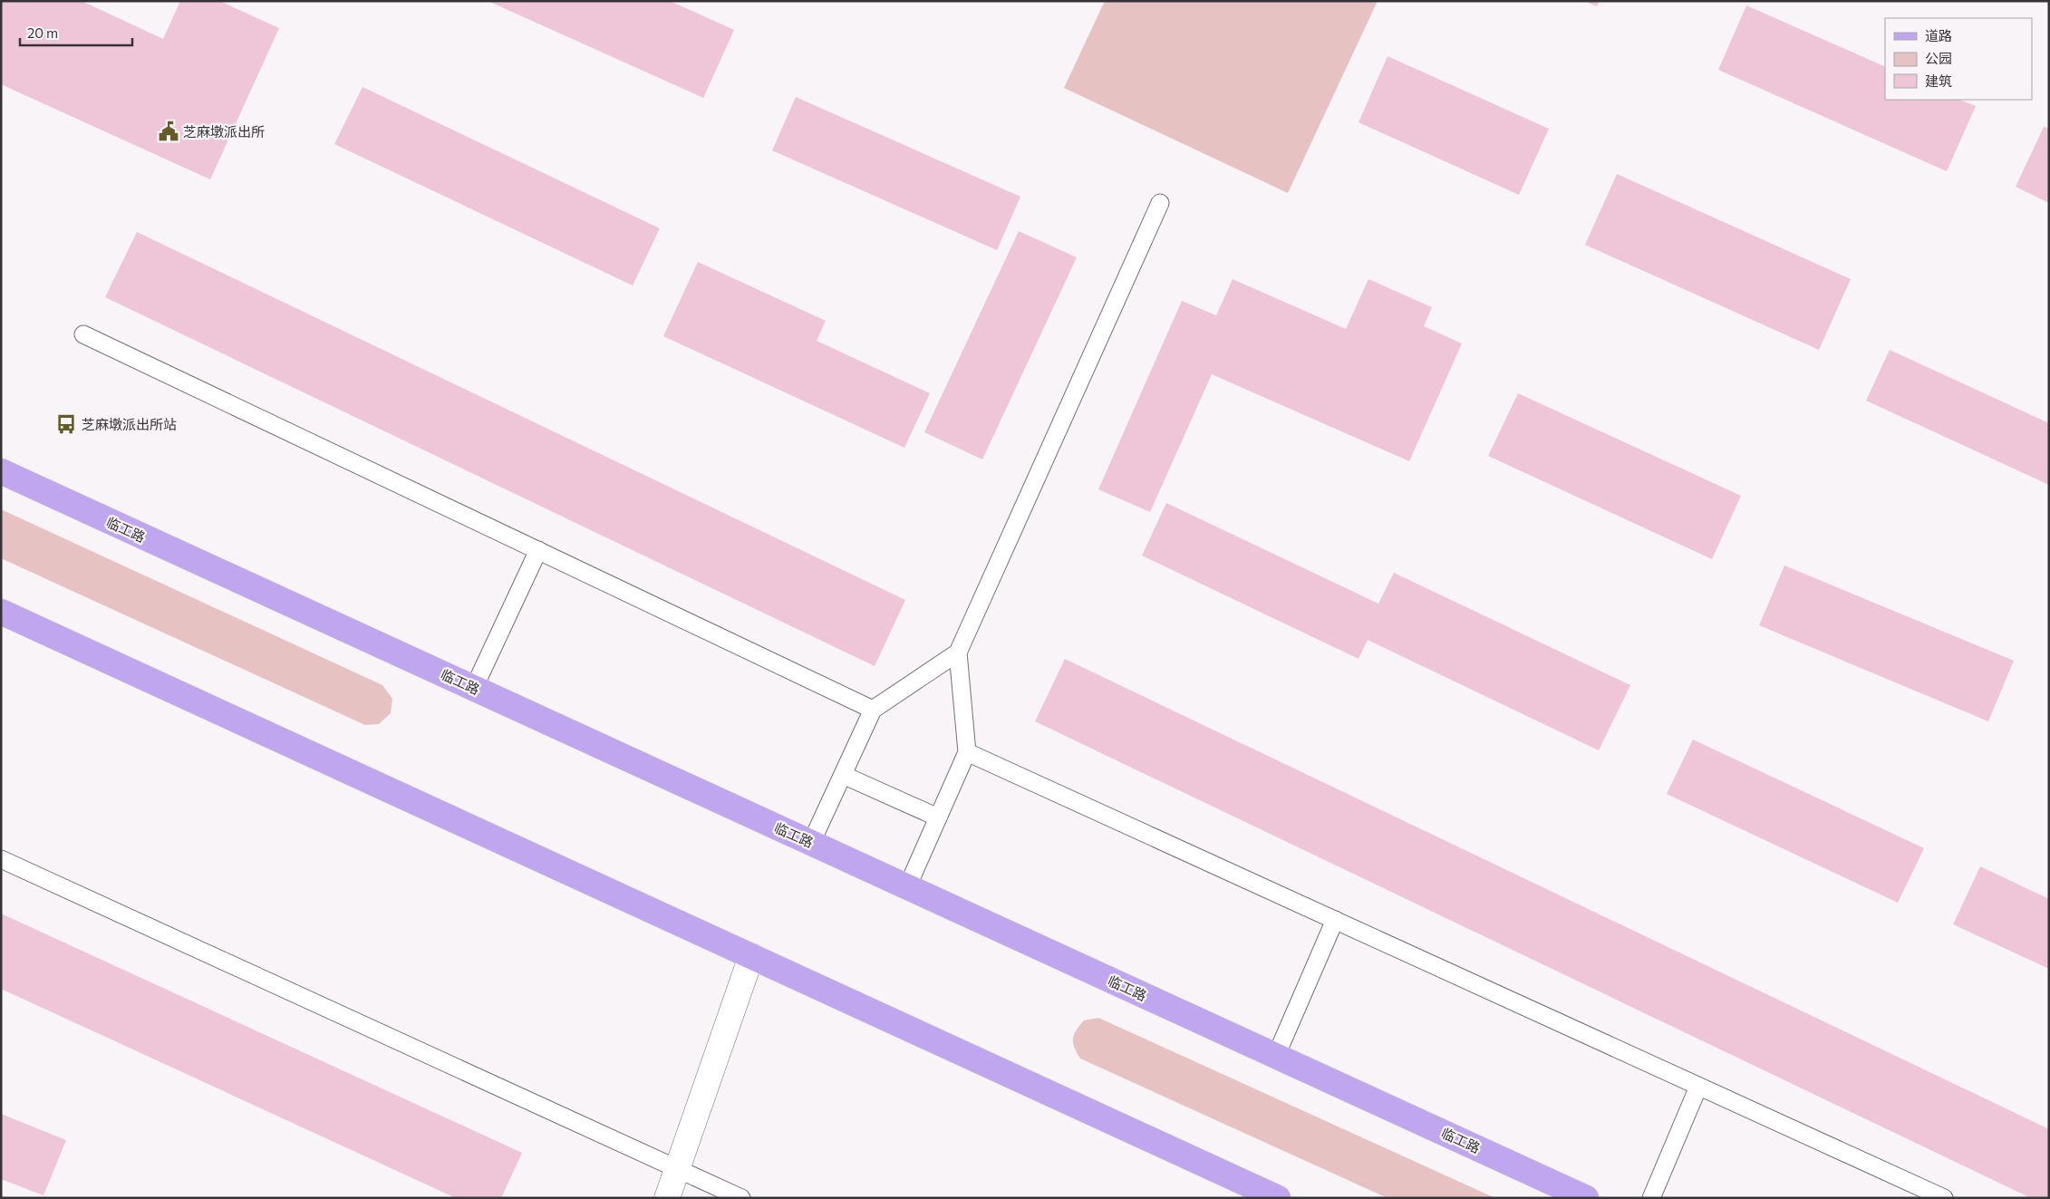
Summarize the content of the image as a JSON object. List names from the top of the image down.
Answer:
{
  "streets": {
    "main road": ["临工路"]
  },
  "places": {
    "public building": ["芝麻墩派出所"],
    "bus stop": ["芝麻墩派出所站"]
  },
  "legend": ["道路", "公园", "建筑"],
  "scale_bar": "20 m"
}
